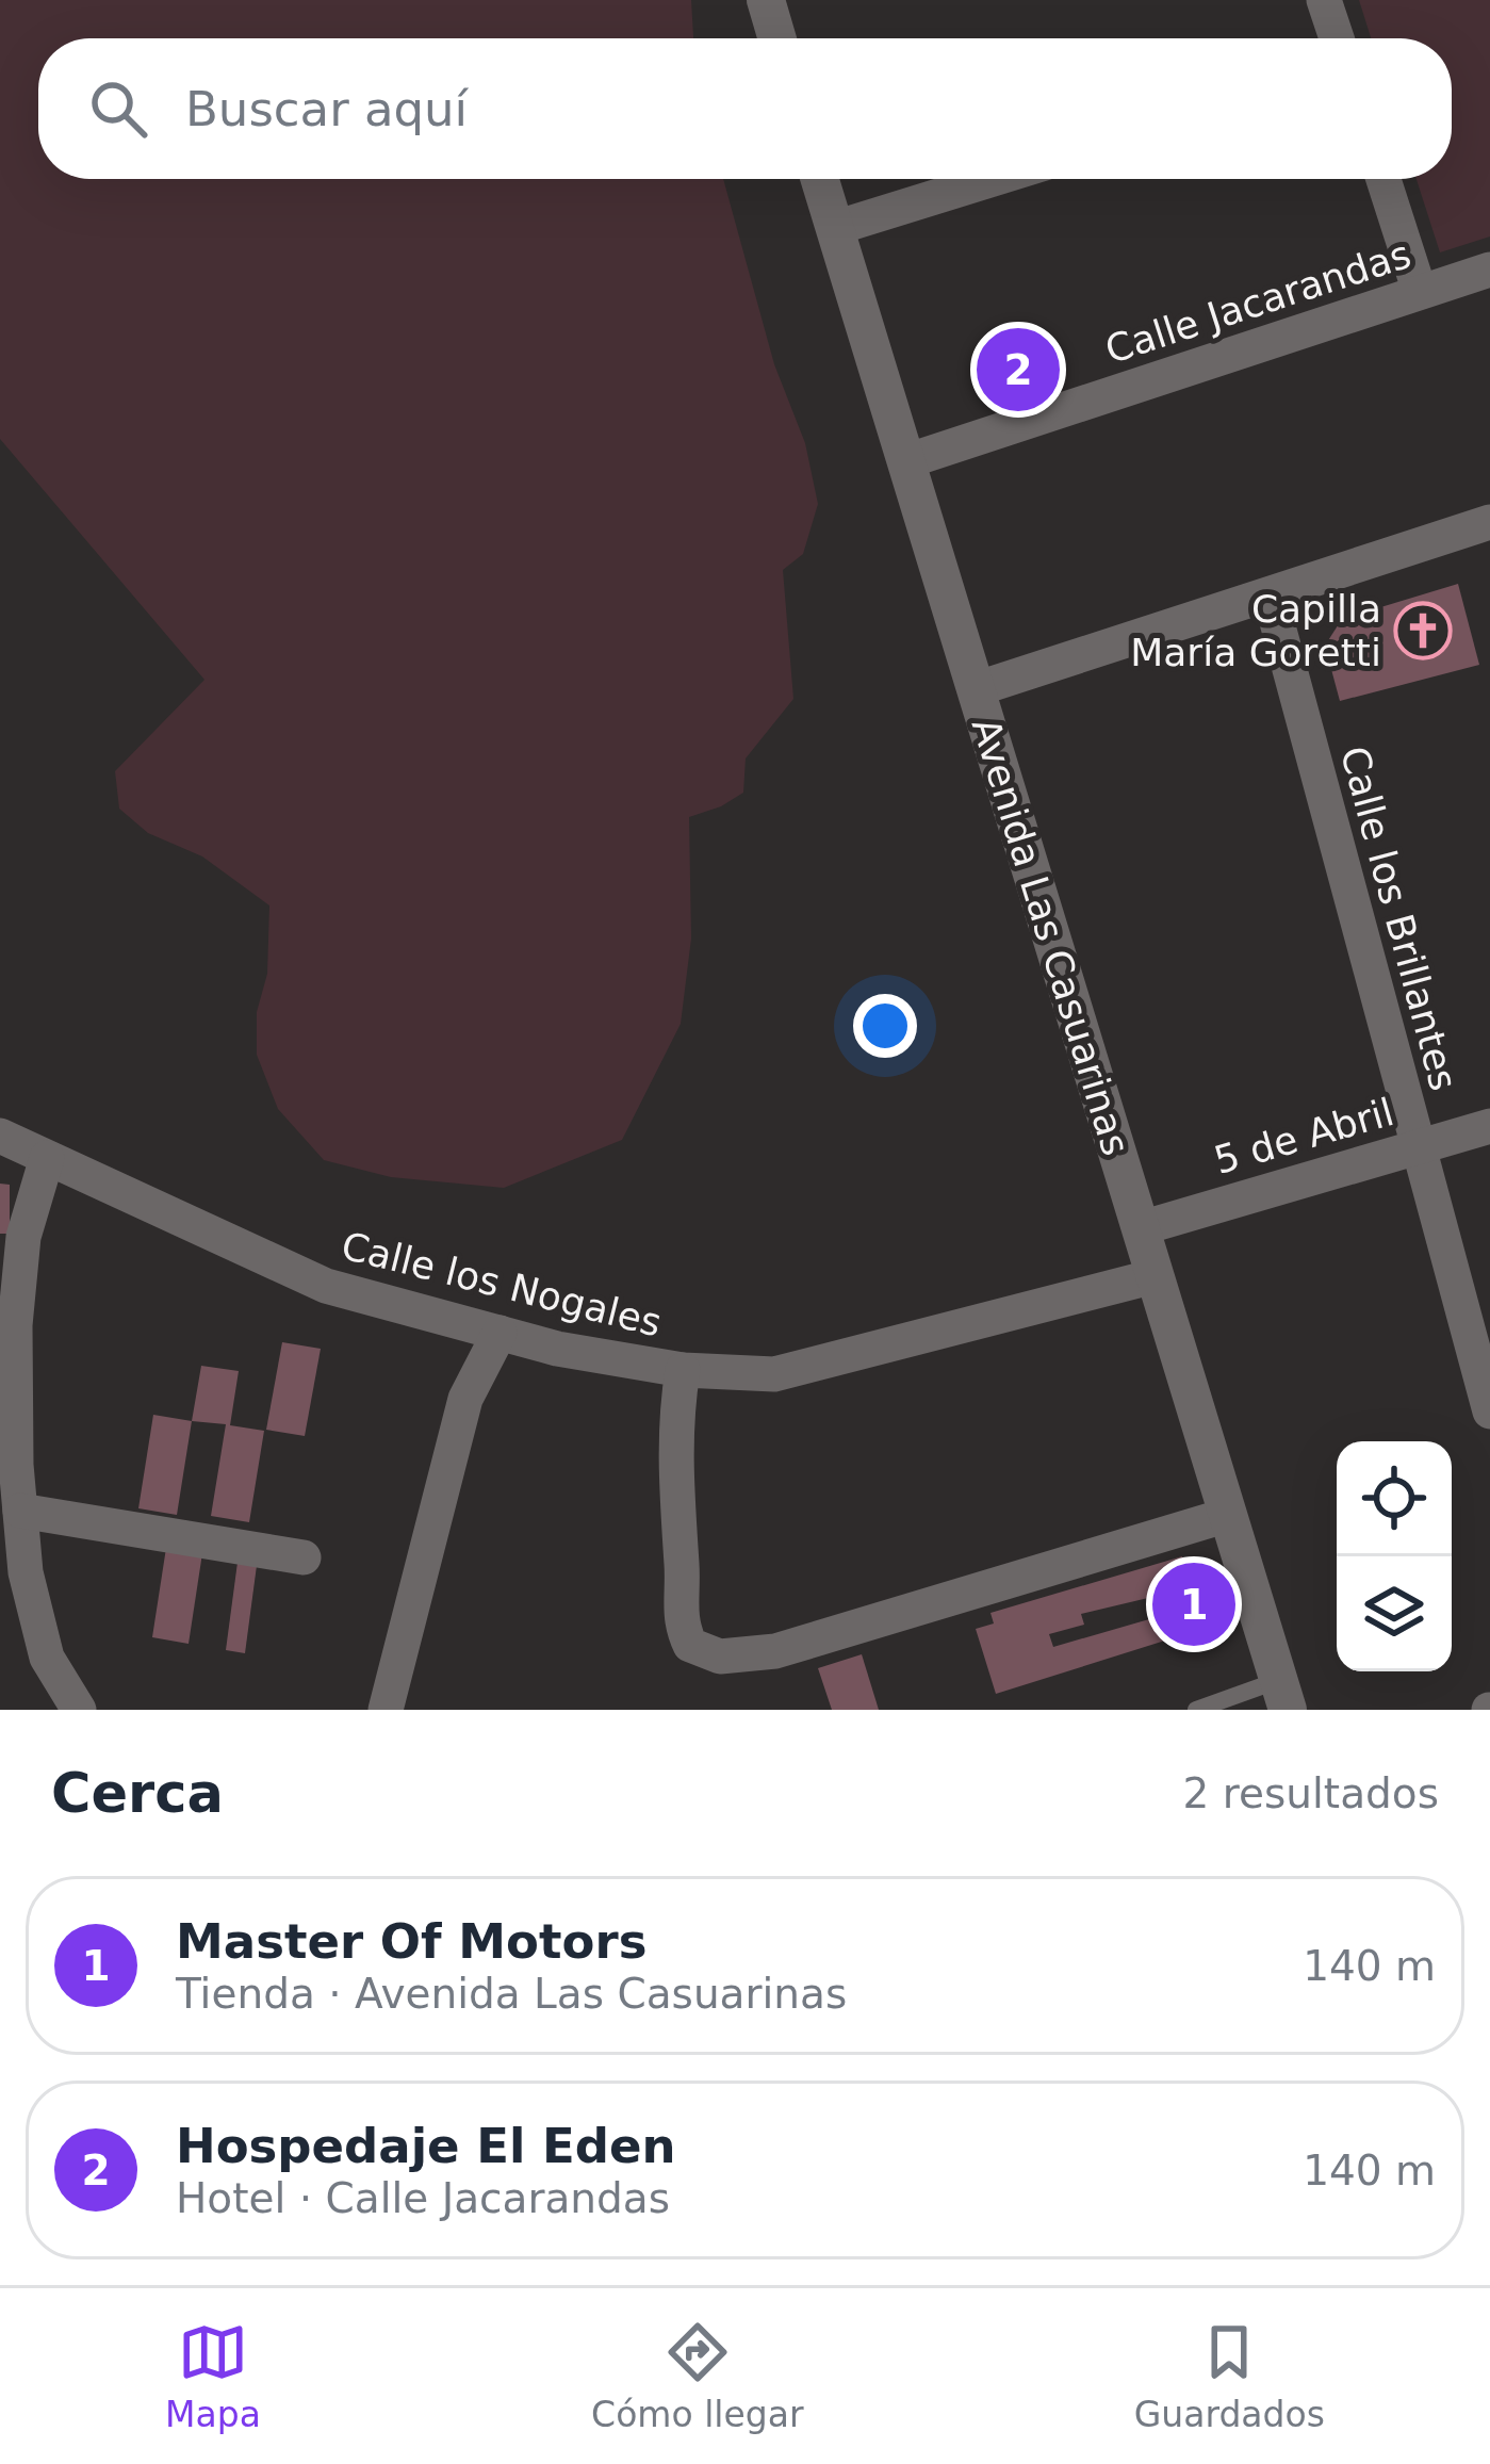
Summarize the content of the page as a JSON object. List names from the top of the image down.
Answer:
{
  "streets": {
    "street": [
      "Calle Jacarandas",
      "Calle los Brillantes",
      "Avenida Las Casuarinas",
      "5 de Abril",
      "Calle los Nogales"
    ]
  },
  "crossings": [
    ["Calle Jacarandas", "Avenida Las Casuarinas"],
    ["Calle los Brillantes", "5 de Abril"],
    ["Avenida Las Casuarinas", "5 de Abril"],
    ["Avenida Las Casuarinas", "Calle los Nogales"]
  ],
  "places": {
    "church": ["Capilla María Goretti"]
  },
  "page": {
    "search": "Buscar aquí",
    "pins": ["2", "1"],
    "heading": ["Cerca", "2 resultados"],
    "list": [
      {
        "mark": "1",
        "name": "Master Of Motors",
        "note": "Tienda · Avenida Las Casuarinas",
        "value": "140 m"
      },
      {
        "mark": "2",
        "name": "Hospedaje El Eden",
        "note": "Hotel · Calle Jacarandas",
        "value": "140 m"
      }
    ],
    "nav": ["Mapa", "Cómo llegar", "Guardados"]
  }
}
